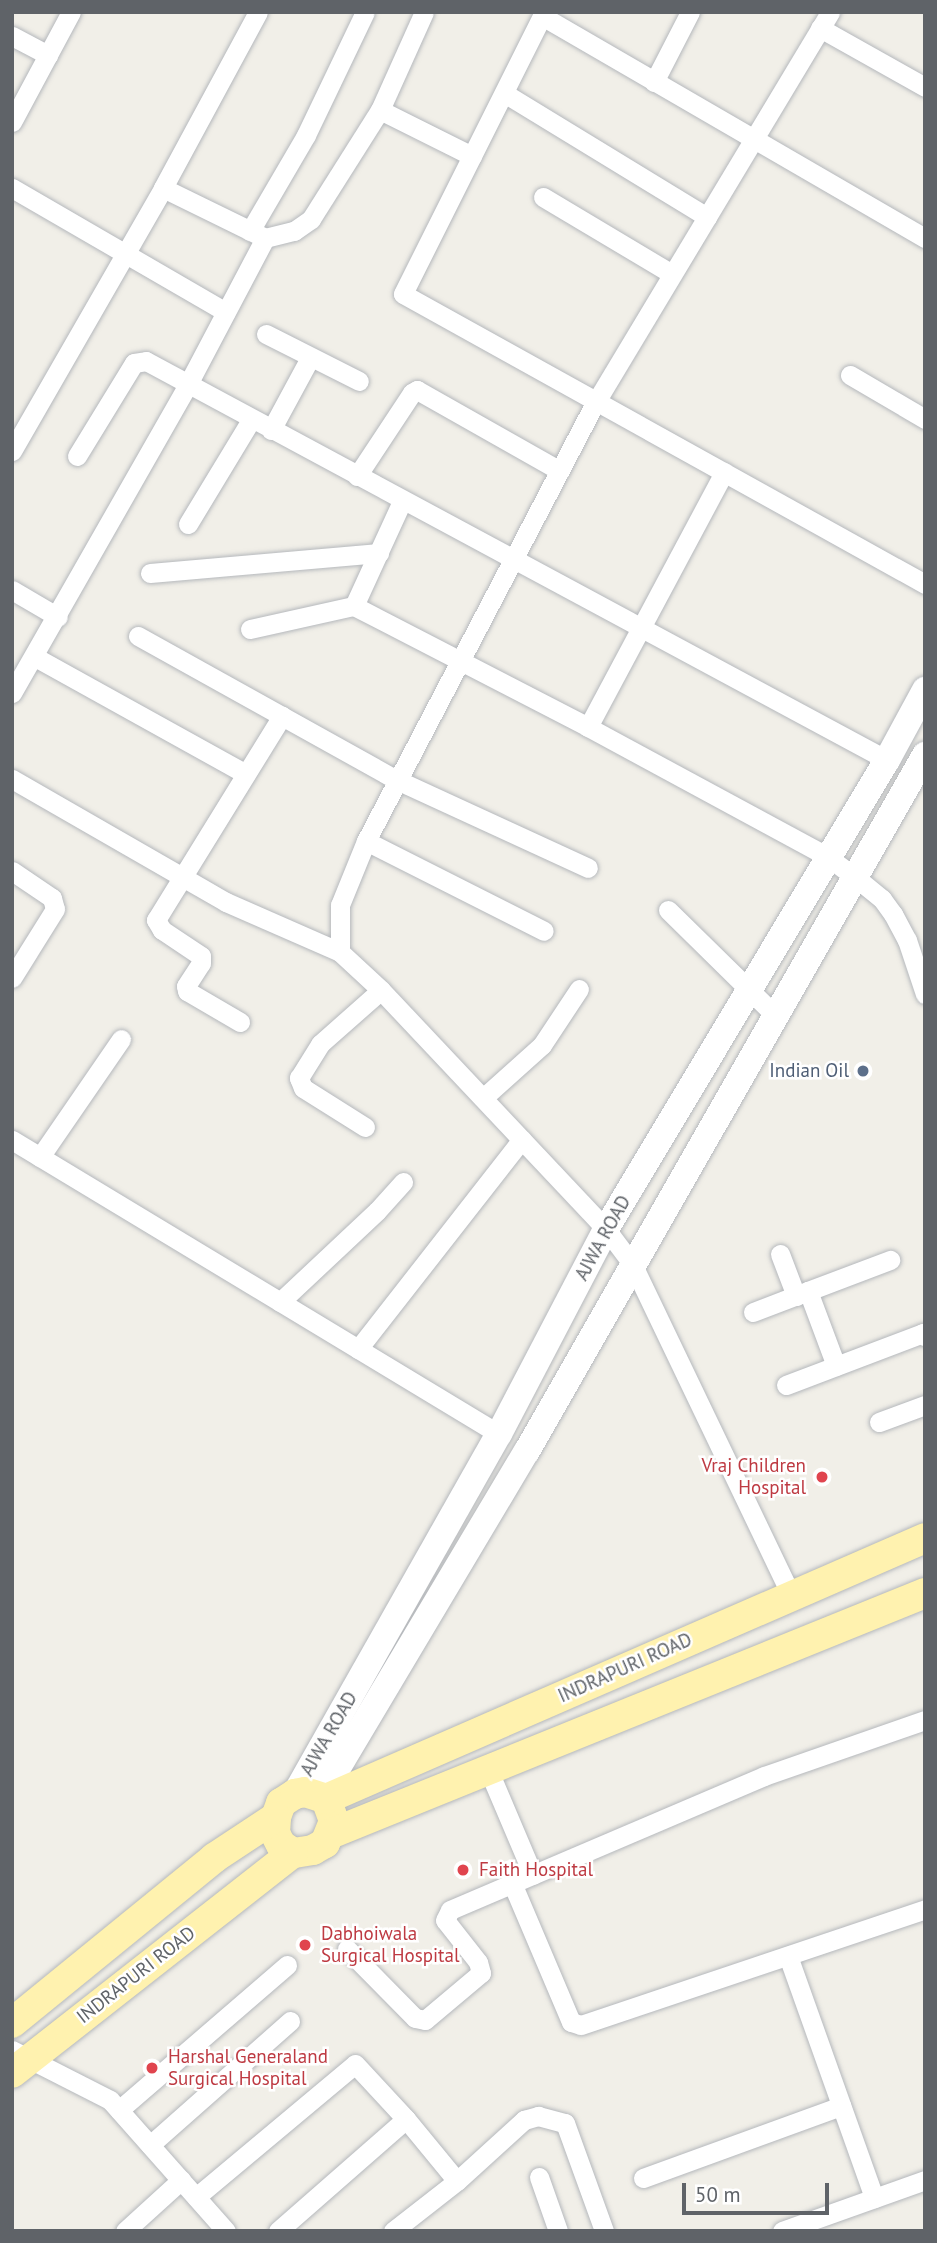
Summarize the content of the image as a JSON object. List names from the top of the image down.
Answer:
{
  "streets": {
    "main road": ["AJWA ROAD", "INDRAPURI ROAD"]
  },
  "crossings": [
    ["AJWA ROAD", "INDRAPURI ROAD"]
  ],
  "places": [
    "Indian Oil",
    "Vraj Children Hospital",
    "Faith Hospital",
    "Dabhoiwala Surgical Hospital",
    "Harshal Generaland Surgical Hospital"
  ],
  "scale_bar": "50 m"
}
